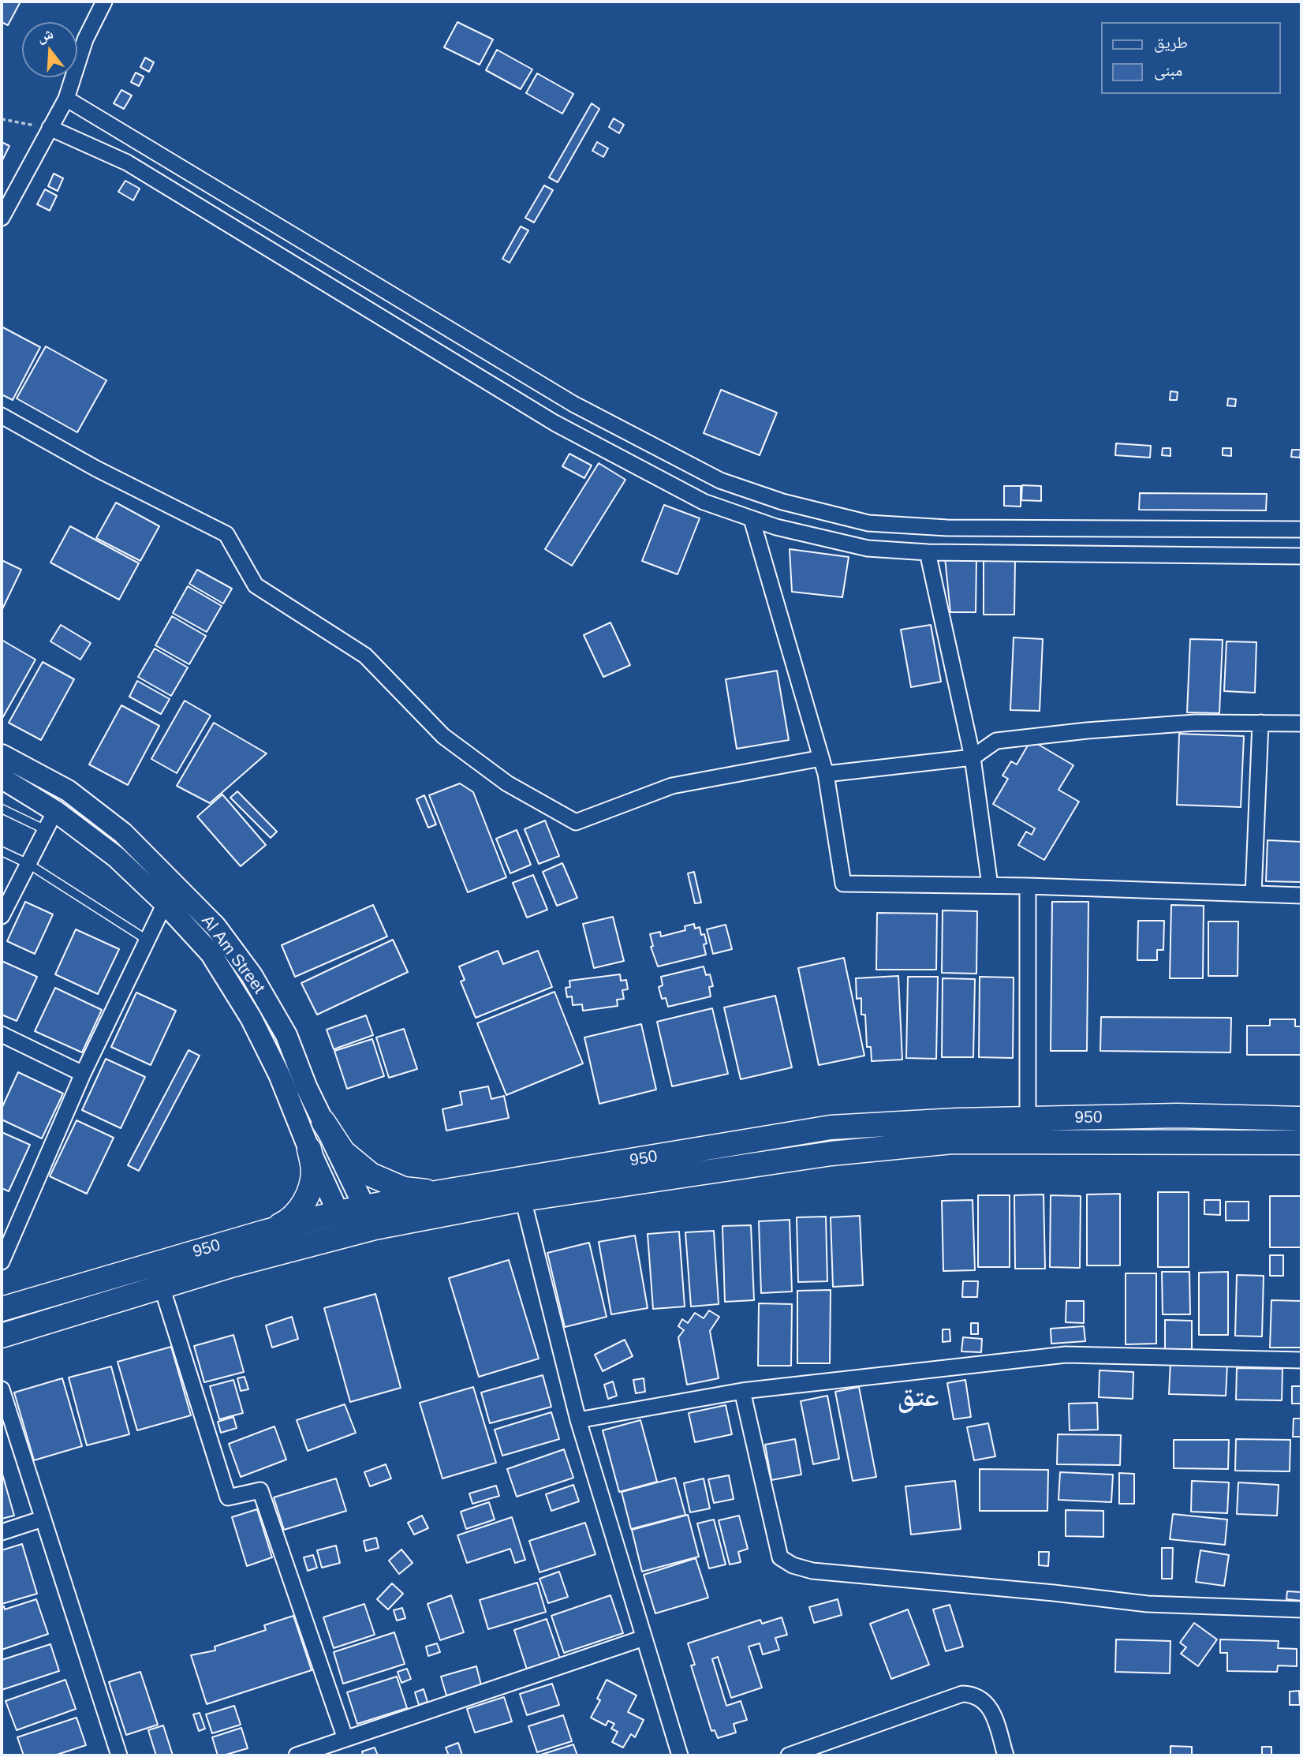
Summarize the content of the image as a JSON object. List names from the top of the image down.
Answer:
{
  "streets": {
    "main road": ["Al Am Street", "950"]
  },
  "crossings": [
    ["Al Am Street", "950"]
  ],
  "districts": ["عتق"],
  "legend": ["طريق", "مبنى"],
  "north": "top"
}
